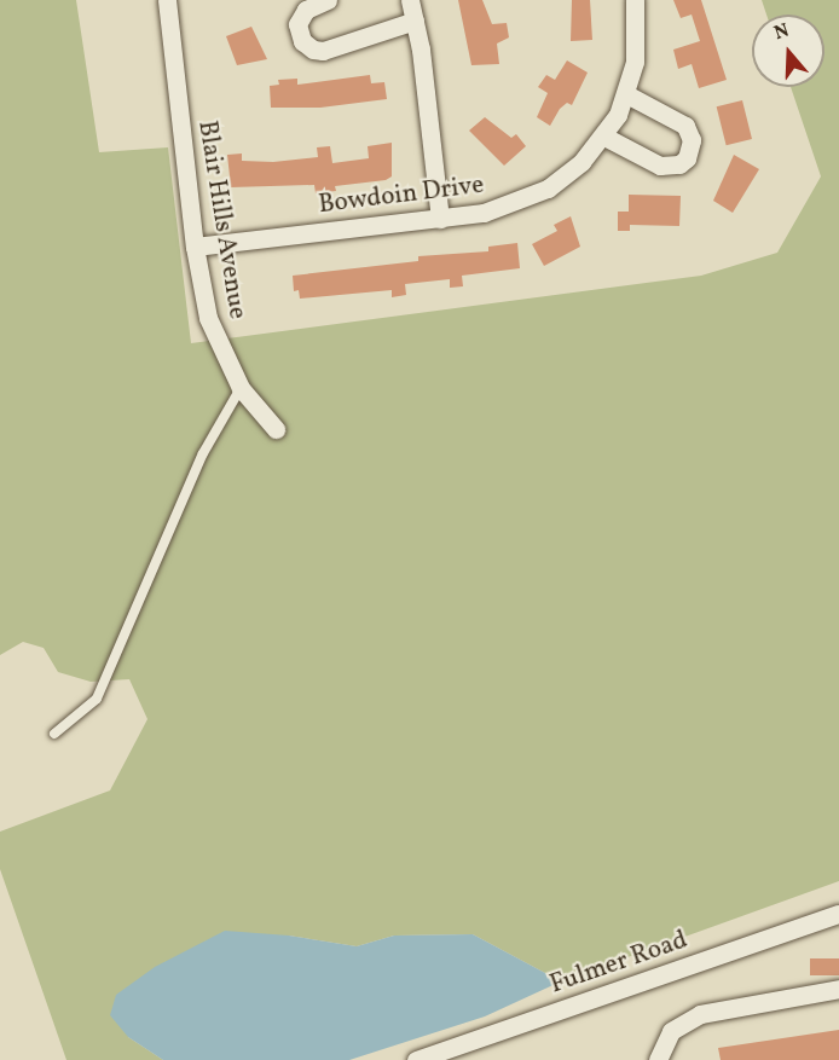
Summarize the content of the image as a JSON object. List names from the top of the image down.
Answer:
{
  "streets": {
    "street": ["Bowdoin Drive", "Blair Hills Avenue", "Fulmer Road"]
  },
  "crossings": [
    ["Bowdoin Drive", "Blair Hills Avenue"]
  ],
  "north": "top"
}
